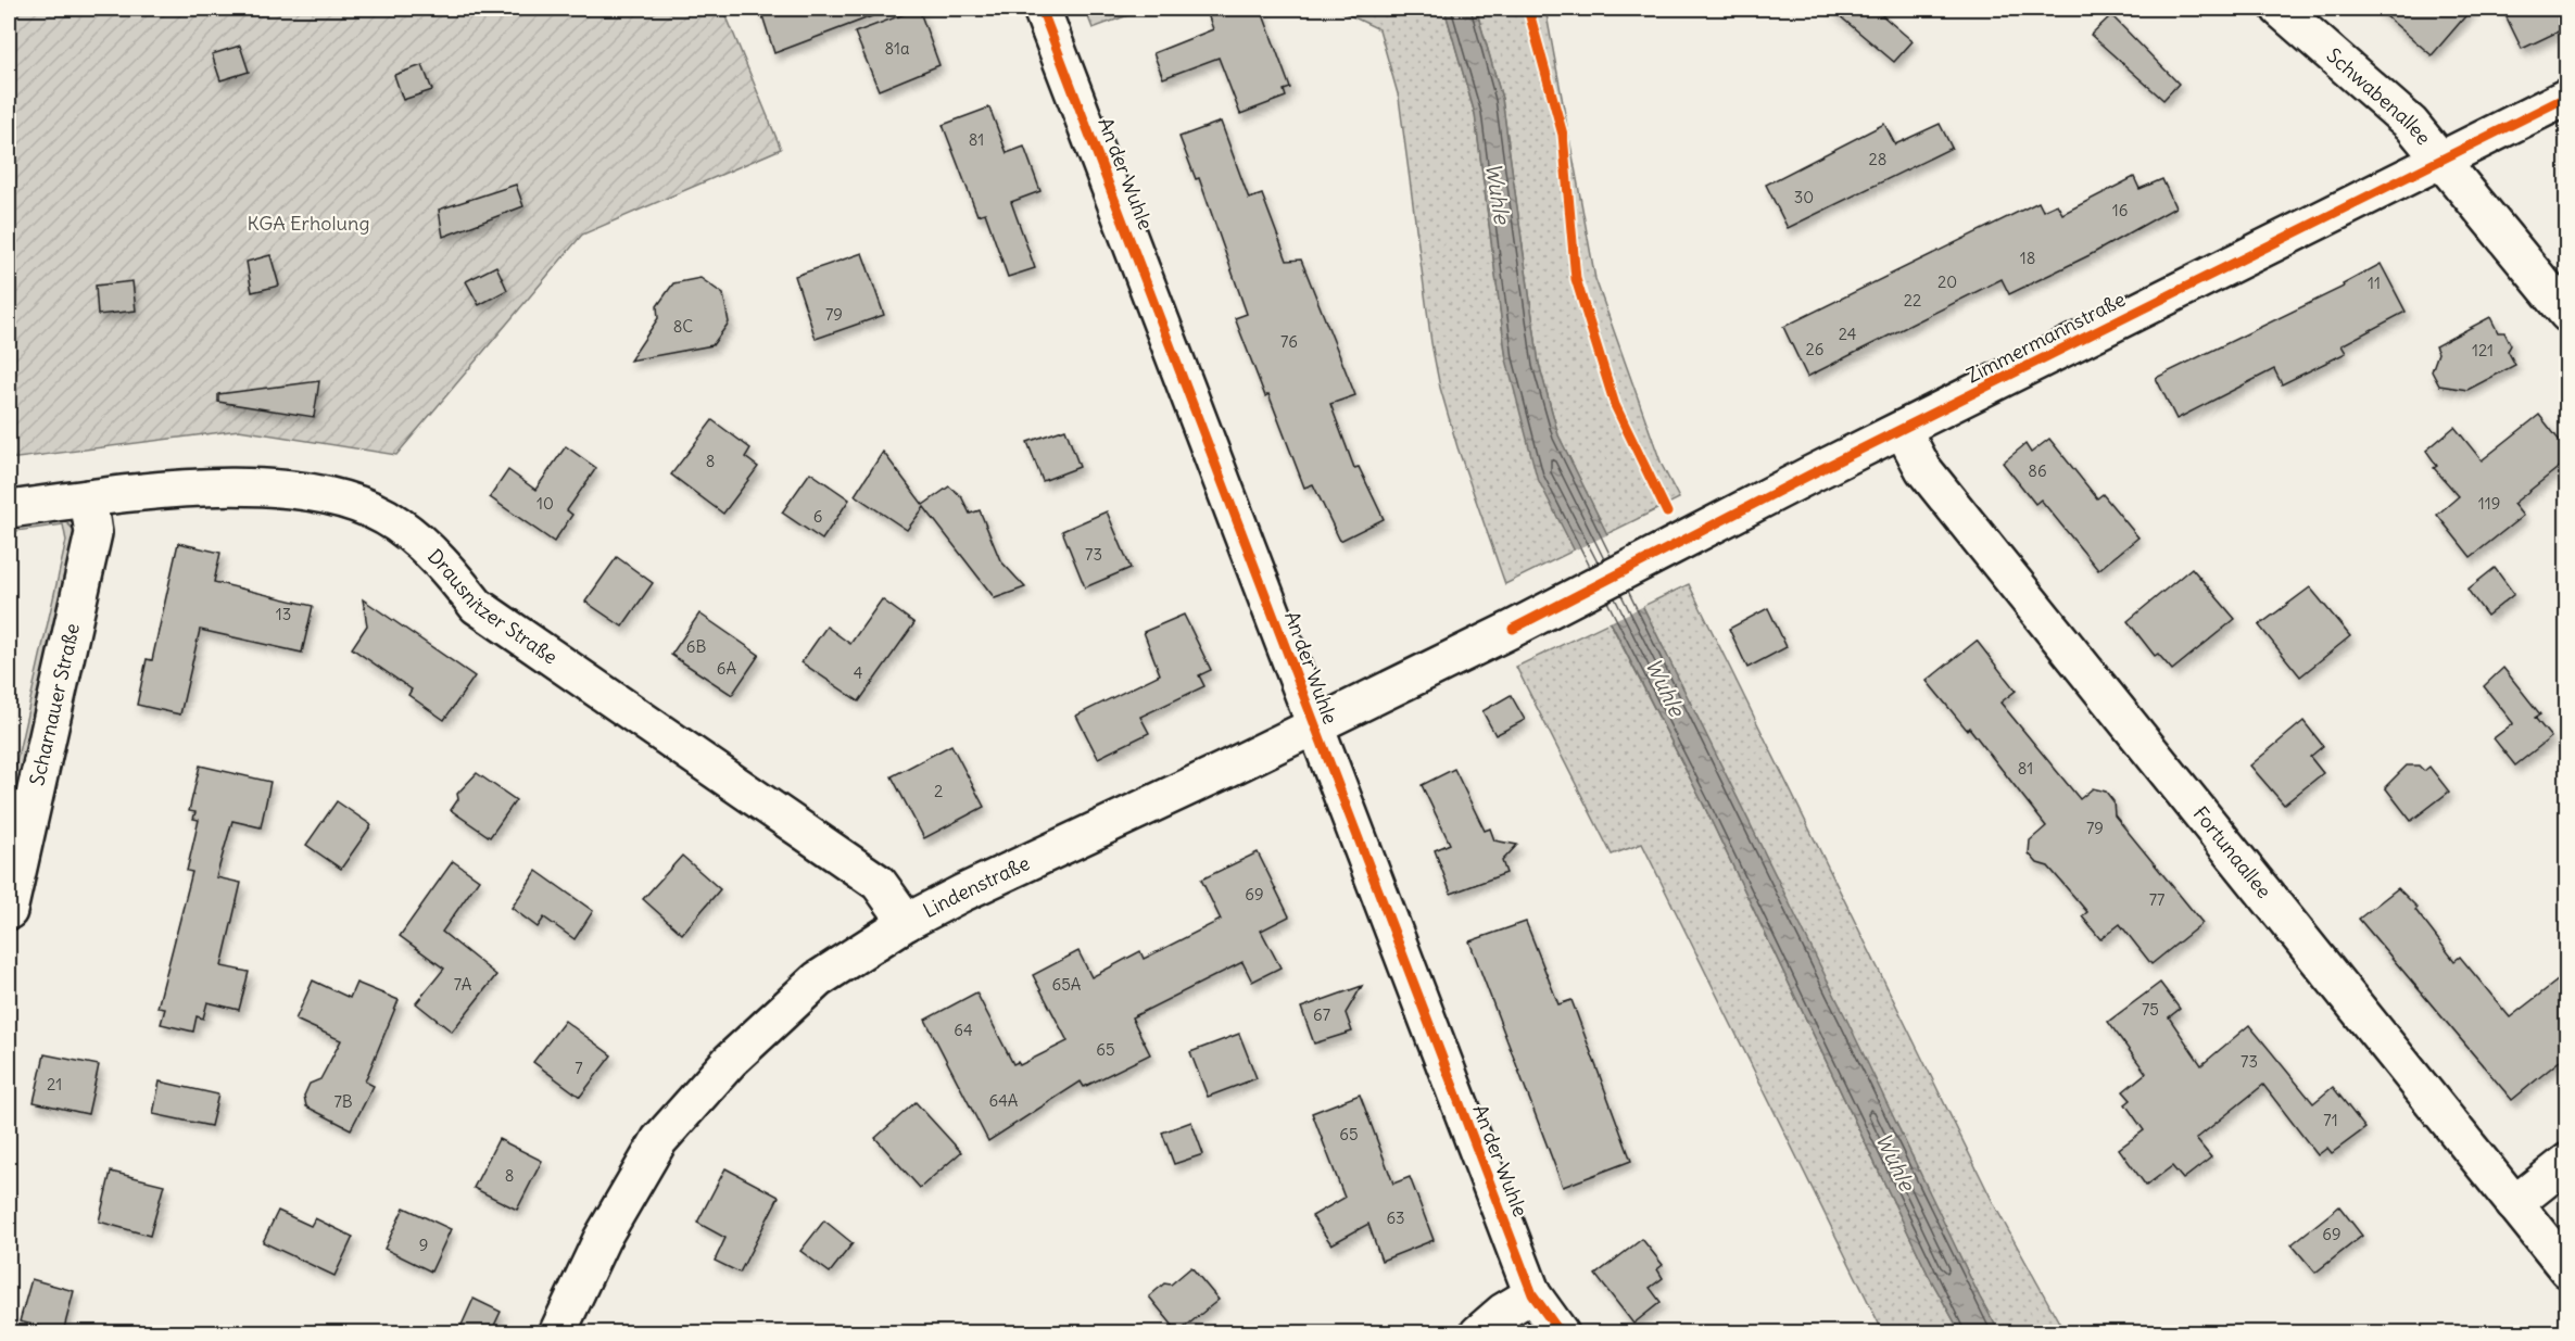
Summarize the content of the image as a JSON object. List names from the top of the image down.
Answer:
{
  "streets": {
    "street": [
      "Schwabenallee",
      "An der Wuhle",
      "Zimmermannstraße",
      "Drausnitzer Straße",
      "Scharnauer Straße",
      "Fortunaallee",
      "Lindenstraße"
    ]
  },
  "crossings": [
    ["Schwabenallee", "Zimmermannstraße"],
    ["An der Wuhle", "Lindenstraße"],
    ["Zimmermannstraße", "Fortunaallee"],
    ["Zimmermannstraße", "Lindenstraße"],
    ["Drausnitzer Straße", "Scharnauer Straße"],
    ["Drausnitzer Straße", "Lindenstraße"]
  ],
  "water": ["Wuhle"],
  "parks": ["KGA Erholung"],
  "house_numbers": [
    "81a",
    "81",
    "28",
    "30",
    "16",
    "18",
    "20",
    "11",
    "22",
    "79",
    "8C",
    "24",
    "76",
    "26",
    "121",
    "8",
    "86",
    "10",
    "119",
    "6",
    "73",
    "13",
    "6B",
    "6A",
    "4",
    "81",
    "2",
    "79",
    "69",
    "77",
    "7A",
    "65A",
    "75",
    "67",
    "64",
    "65",
    "73",
    "7",
    "21",
    "64A",
    "7B",
    "71",
    "65",
    "8",
    "63",
    "69",
    "9"
  ]
}
